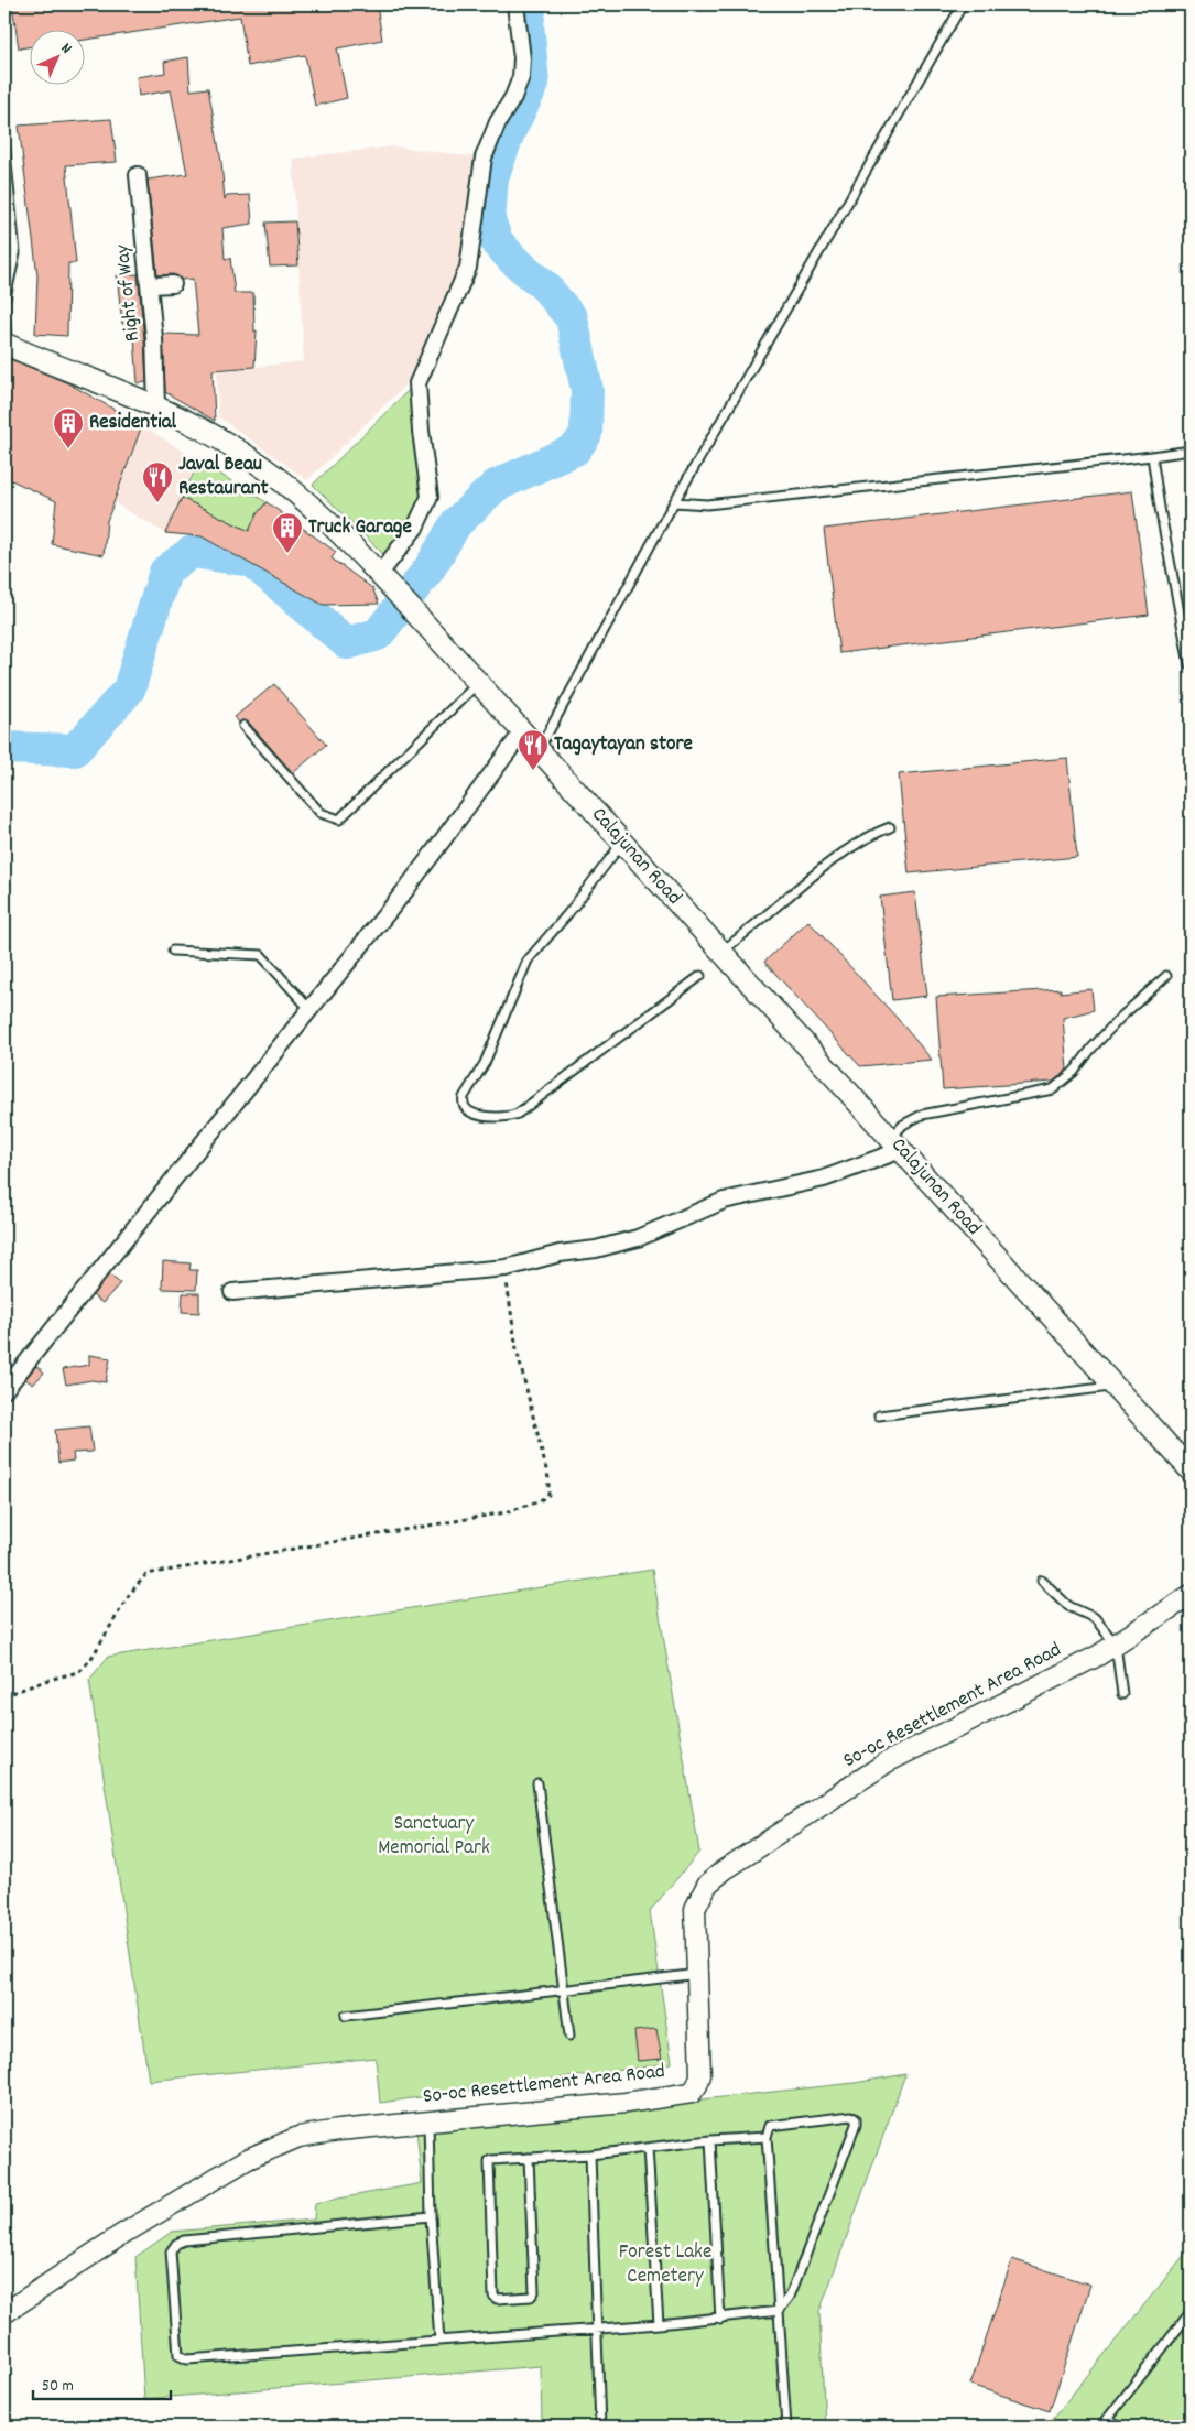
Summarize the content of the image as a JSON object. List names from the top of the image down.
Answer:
{
  "streets": {
    "main road": ["Calajunan Road"],
    "street": ["Right of Way", "So-oc Resettlement Area Road"]
  },
  "crossings": [
    ["Right of Way", "Calajunan Road"]
  ],
  "parks": ["Sanctuary Memorial Park", "Forest Lake Cemetery"],
  "places": {
    "building": ["Residential", "Truck Garage"],
    "restaurant": ["Javal Beau Restaurant", "Tagaytayan store"]
  },
  "scale_bar": "50 m",
  "north": "top right"
}
